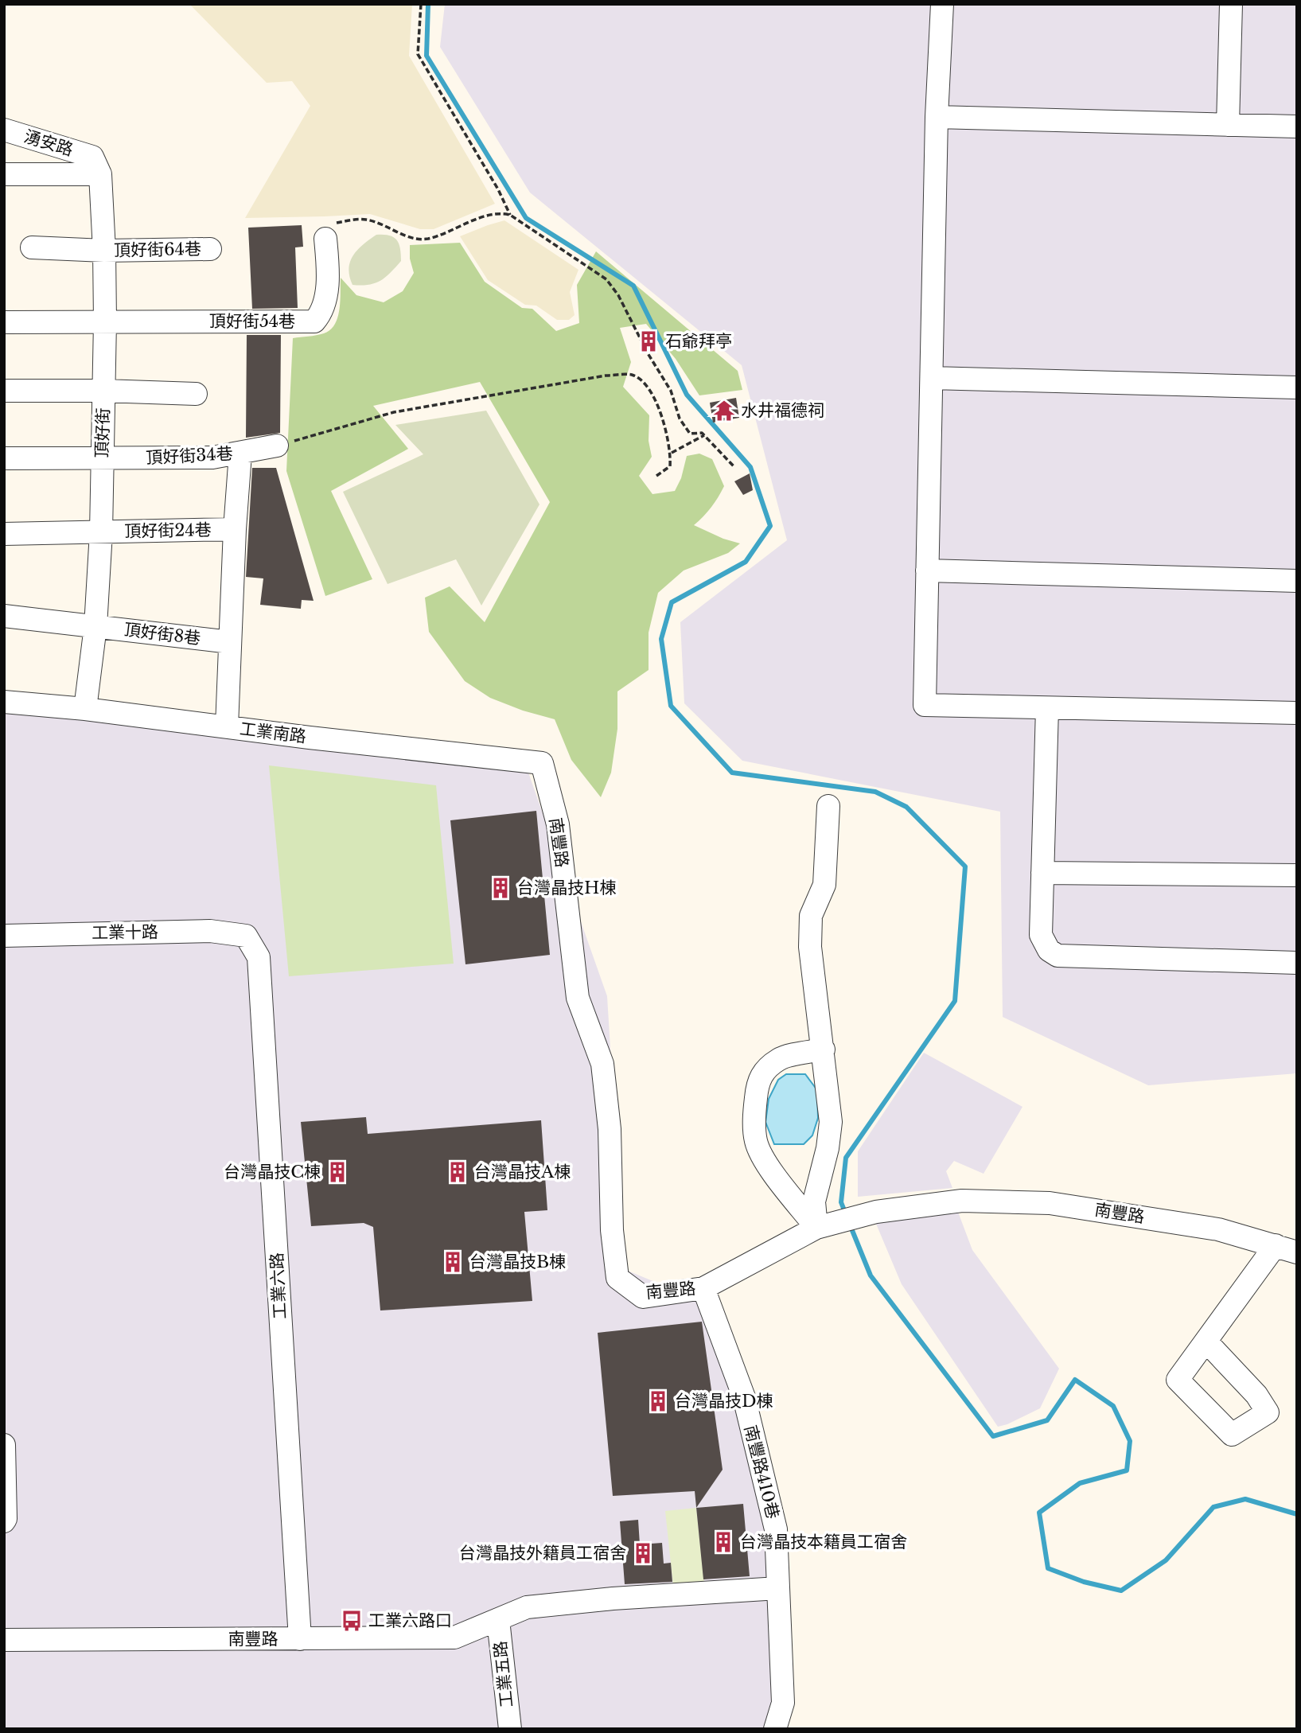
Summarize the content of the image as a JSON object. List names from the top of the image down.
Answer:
{
  "streets": {
    "street": [
      "湧安路",
      "頂好街64巷",
      "頂好街54巷",
      "頂好街",
      "頂好街34巷",
      "頂好街24巷",
      "頂好街8巷",
      "工業南路",
      "南豐路",
      "工業十路",
      "工業六路",
      "南豐路410巷",
      "工業五路"
    ]
  },
  "crossings": [
    ["湧安路", "頂好街"],
    ["頂好街64巷", "頂好街"],
    ["頂好街54巷", "頂好街"],
    ["頂好街", "頂好街34巷"],
    ["頂好街", "頂好街24巷"],
    ["頂好街", "頂好街8巷"],
    ["頂好街", "工業南路"],
    ["工業南路", "南豐路"],
    ["南豐路", "工業六路"],
    ["南豐路", "南豐路410巷"],
    ["南豐路", "工業五路"],
    ["工業十路", "工業六路"]
  ],
  "places": {
    "building": [
      "石爺拜亭",
      "台灣晶技H棟",
      "台灣晶技C棟",
      "台灣晶技A棟",
      "台灣晶技B棟",
      "台灣晶技D棟",
      "台灣晶技本籍員工宿舍",
      "台灣晶技外籍員工宿舍"
    ],
    "temple": ["水井福德祠"],
    "bus stop": ["工業六路口"]
  }
}
